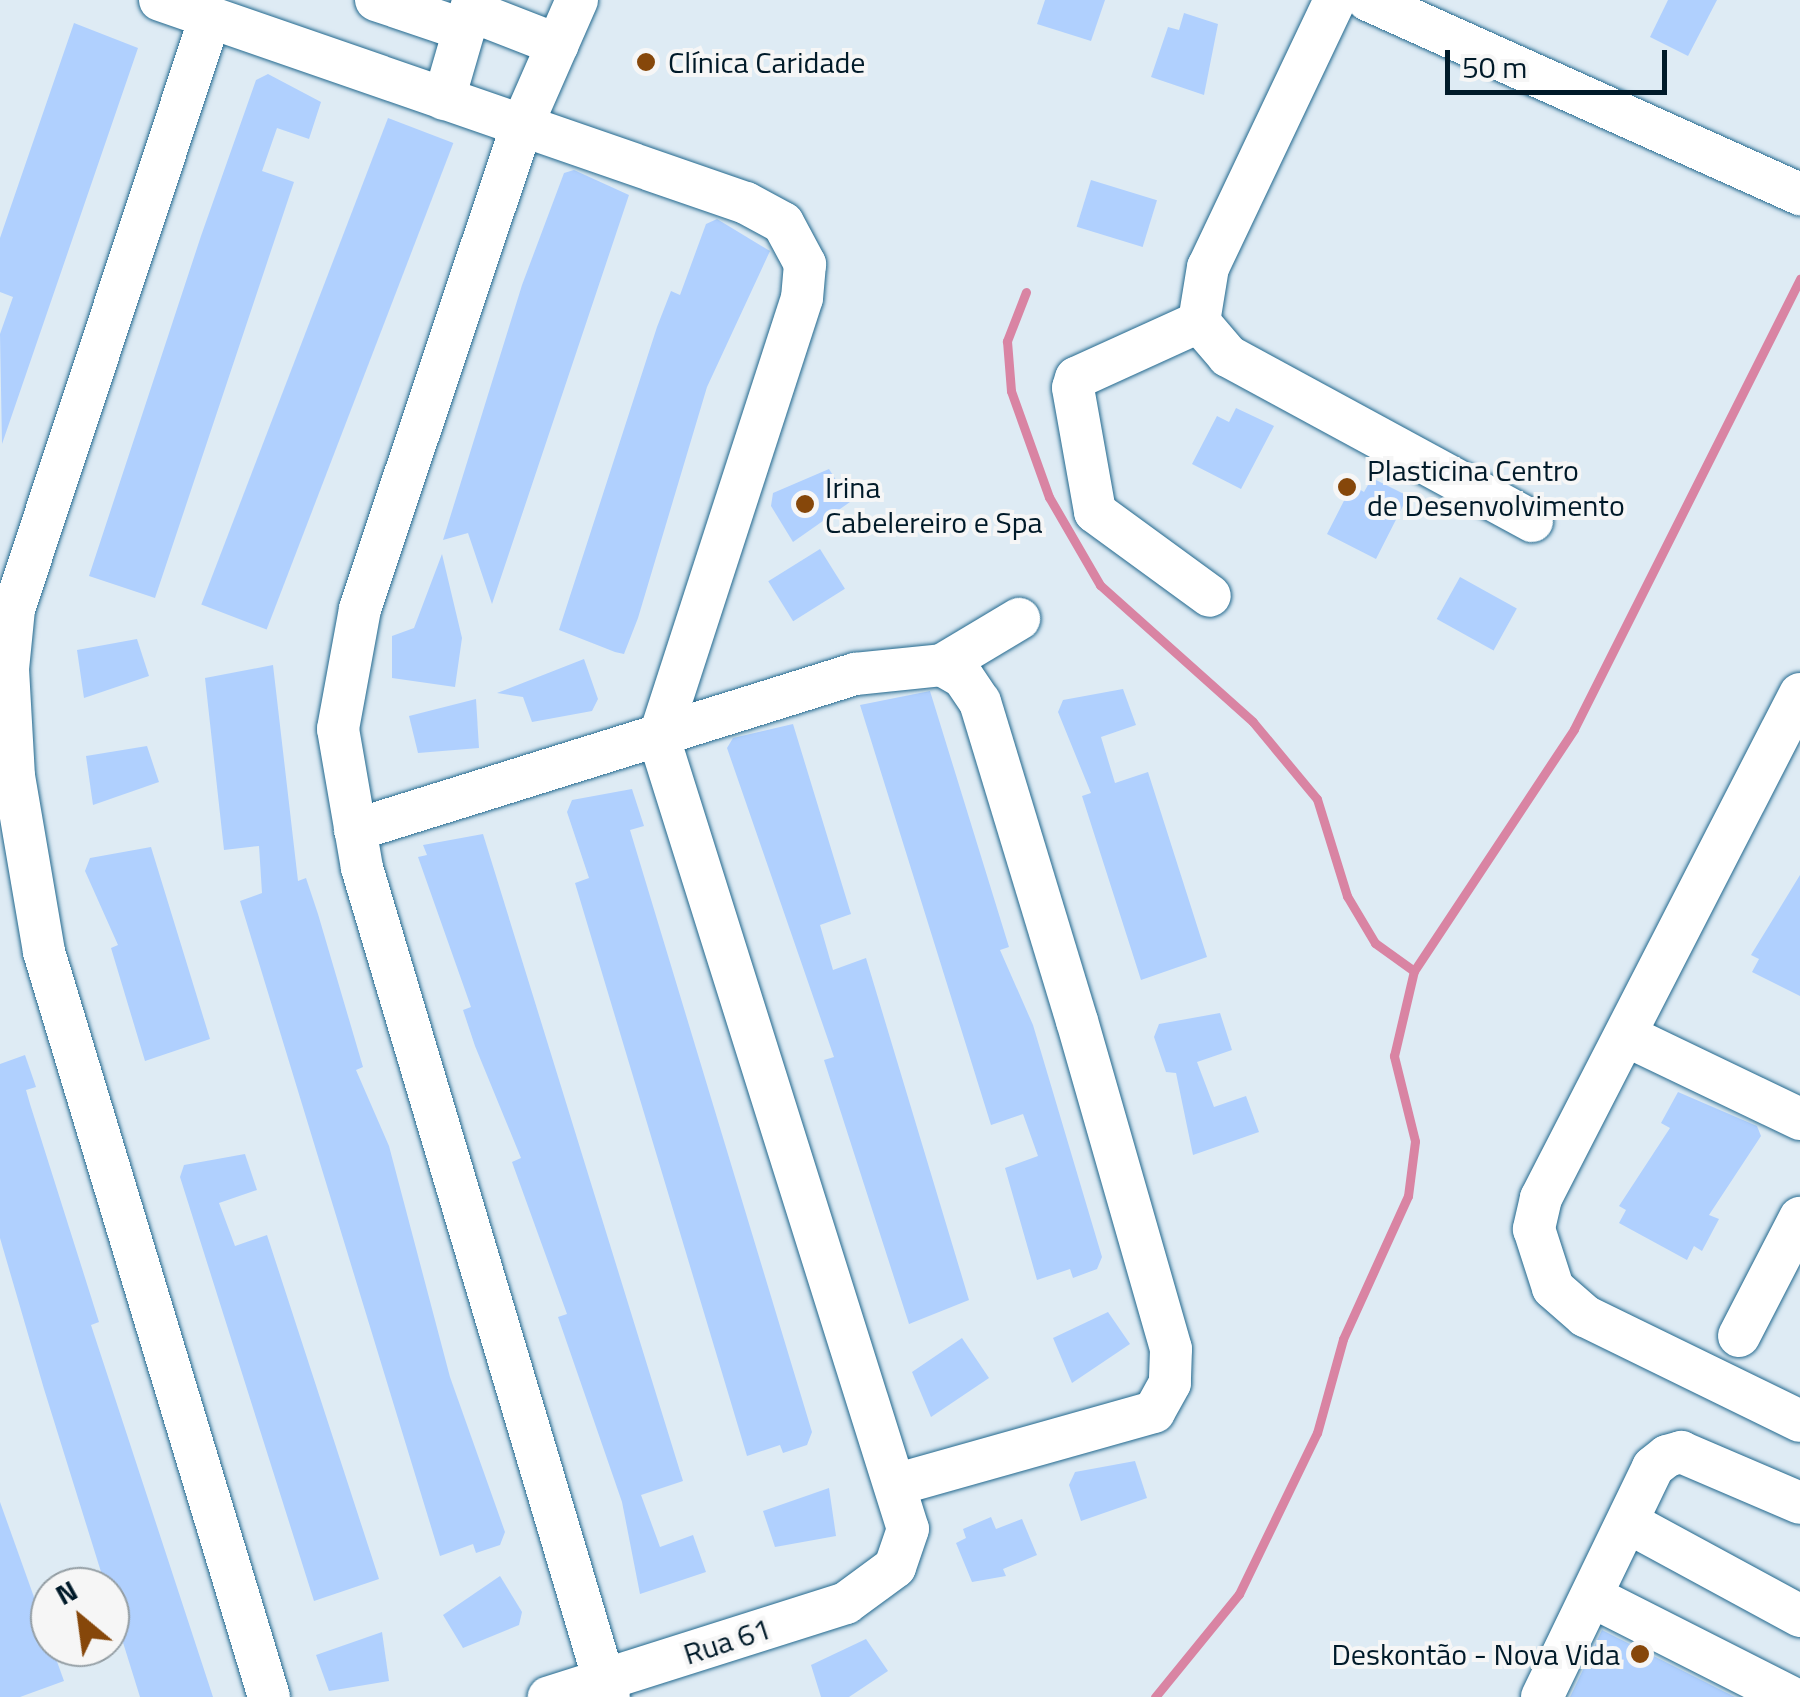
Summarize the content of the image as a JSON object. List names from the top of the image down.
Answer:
{
  "streets": {
    "street": ["Rua 61"]
  },
  "places": [
    "Clínica Caridade",
    "Plasticina Centro de Desenvolvimento",
    "Irina Cabelereiro e Spa",
    "Deskontão - Nova Vida"
  ],
  "scale_bar": "50 m",
  "north": "top left"
}
